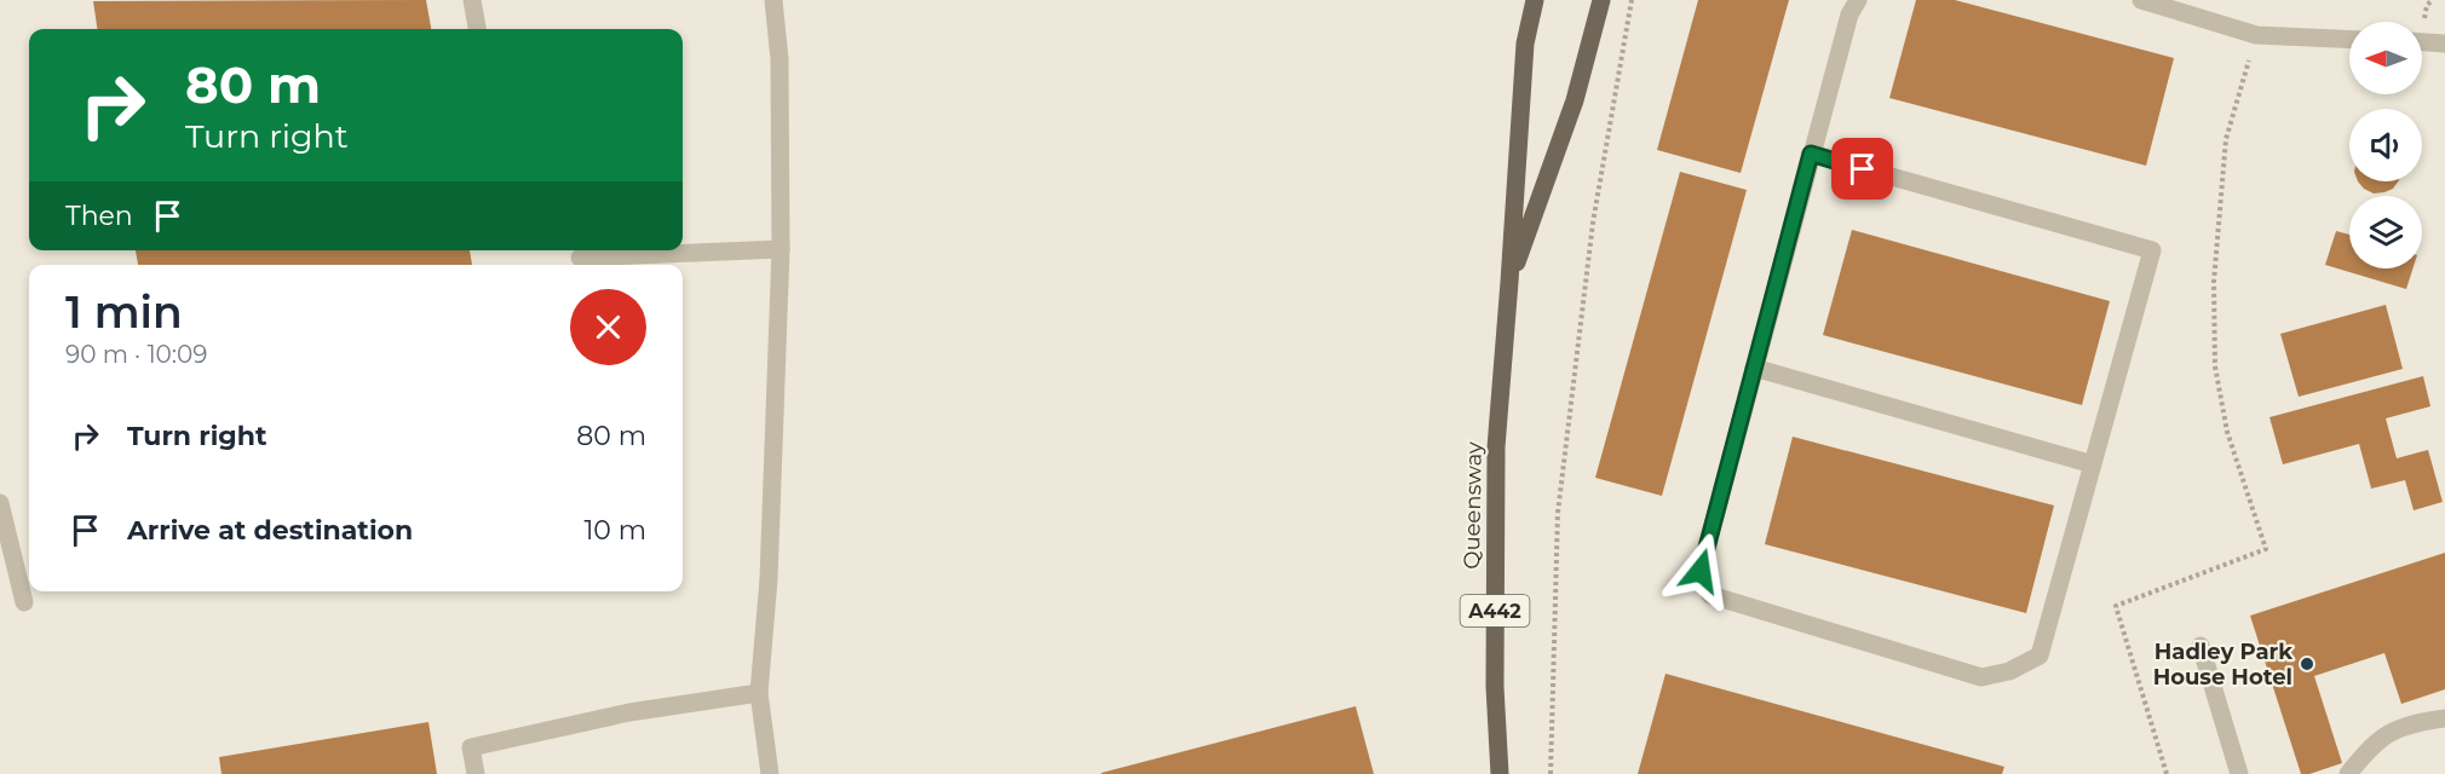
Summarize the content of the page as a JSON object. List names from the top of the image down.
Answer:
{
  "streets": {
    "main road": ["Queensway", "A442"]
  },
  "places": ["Hadley Park House Hotel"],
  "north": "left",
  "page": {
    "turn": ["80 m", "Turn right"],
    "then": "Then",
    "heading": ["1 min", "90 m · 10:09"],
    "list": [
      {
        "name": "Turn right",
        "value": "80 m"
      },
      {
        "name": "Arrive at destination",
        "value": "10 m"
      }
    ]
  }
}
